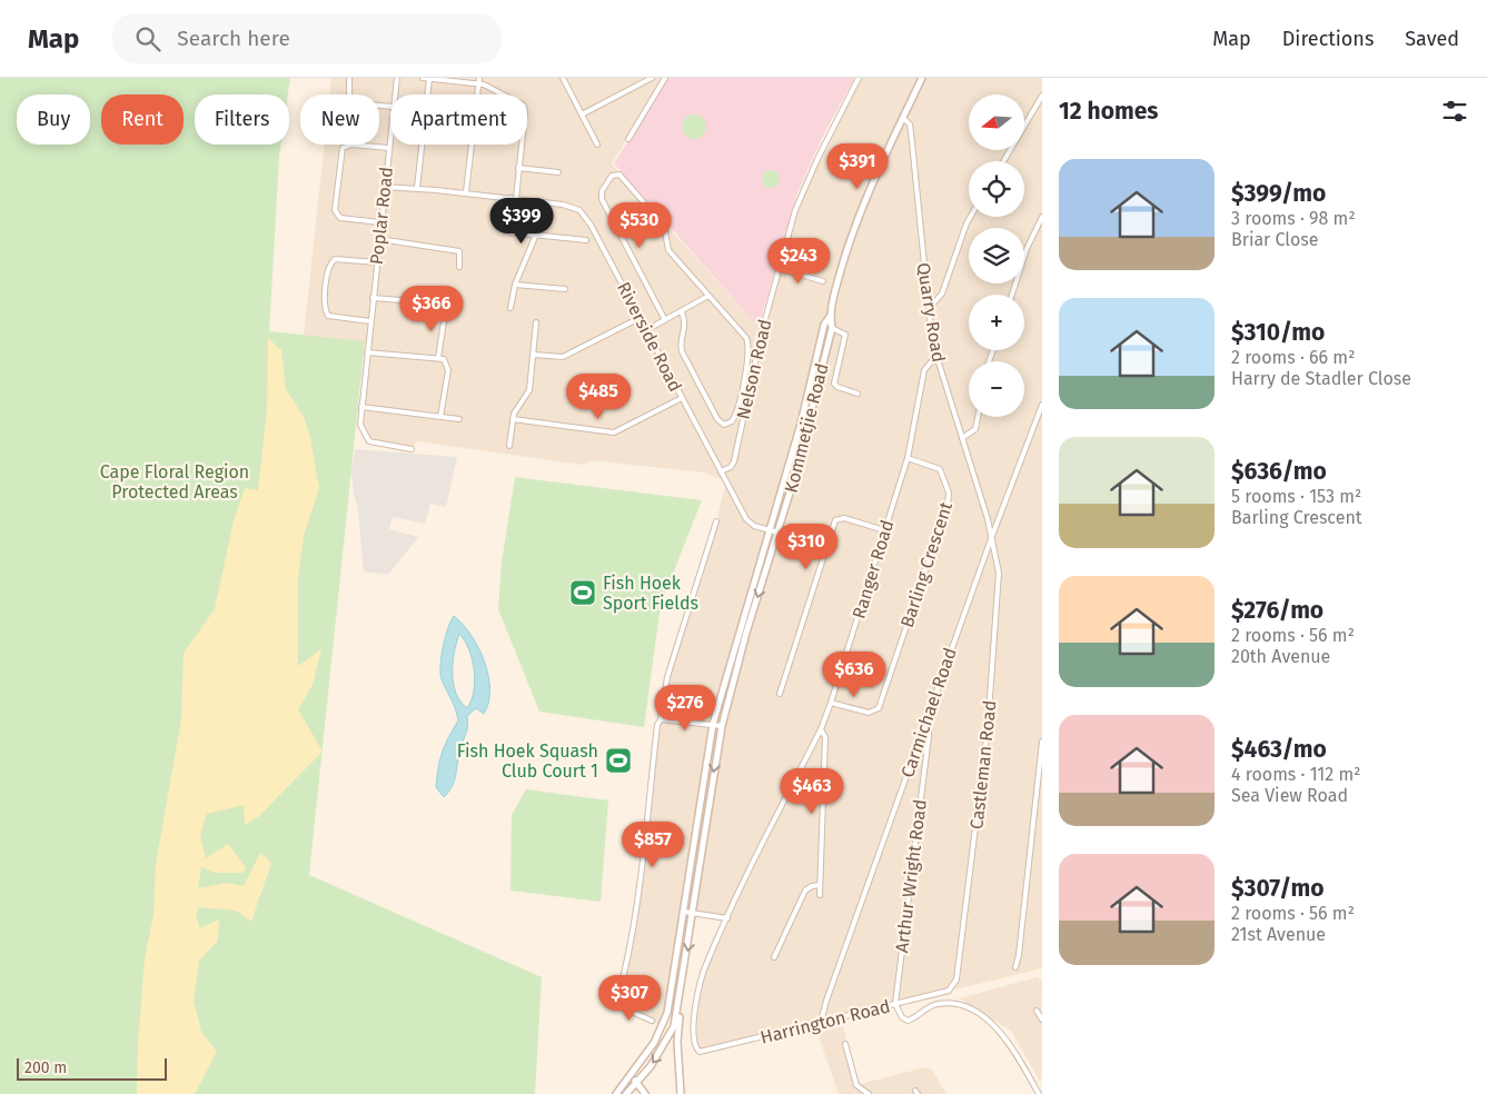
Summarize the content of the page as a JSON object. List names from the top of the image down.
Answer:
{
  "streets": {
    "main road": ["Kommetjie Road"],
    "street": [
      "Poplar Road",
      "Quarry Road",
      "Riverside Road",
      "Nelson Road",
      "Barling Crescent",
      "Ranger Road",
      "Carmichael Road",
      "Castleman Road",
      "Arthur Wright Road",
      "Harrington Road"
    ]
  },
  "crossings": [
    ["Poplar Road", "Riverside Road"],
    ["Quarry Road", "Kommetjie Road"],
    ["Quarry Road", "Ranger Road"],
    ["Quarry Road", "Carmichael Road"],
    ["Quarry Road", "Castleman Road"],
    ["Riverside Road", "Nelson Road"],
    ["Riverside Road", "Kommetjie Road"],
    ["Barling Crescent", "Ranger Road"],
    ["Ranger Road", "Harrington Road"],
    ["Carmichael Road", "Castleman Road"],
    ["Carmichael Road", "Arthur Wright Road"],
    ["Carmichael Road", "Harrington Road"],
    ["Castleman Road", "Harrington Road"],
    ["Arthur Wright Road", "Harrington Road"]
  ],
  "parks": ["Cape Floral Region Protected Areas"],
  "places": {
    "sports": ["Fish Hoek Sport Fields", "Fish Hoek Squash Club Court 1"]
  },
  "scale_bar": "200 m",
  "north": "left",
  "page": {
    "header": "Map",
    "search": "Search here",
    "nav": ["Map", "Directions", "Saved"],
    "heading": "12 homes",
    "map_buttons": ["+", "−"],
    "chip": [
      "Buy",
      "Rent",
      "Filters",
      "New",
      "Apartment"
    ],
    "price": [
      "$391",
      "$399",
      "$530",
      "$243",
      "$366",
      "$485",
      "$310",
      "$636",
      "$276",
      "$463",
      "$857",
      "$307"
    ],
    "list": [
      {
        "name": "$399/mo",
        "note": "3 rooms · 98 m² · Briar Close"
      },
      {
        "name": "$310/mo",
        "note": "2 rooms · 66 m² · Harry de Stadler Close"
      },
      {
        "name": "$636/mo",
        "note": "5 rooms · 153 m² · Barling Crescent"
      },
      {
        "name": "$276/mo",
        "note": "2 rooms · 56 m² · 20th Avenue"
      },
      {
        "name": "$463/mo",
        "note": "4 rooms · 112 m² · Sea View Road"
      },
      {
        "name": "$307/mo",
        "note": "2 rooms · 56 m² · 21st Avenue"
      }
    ],
    "scale": "200 m"
  }
}
